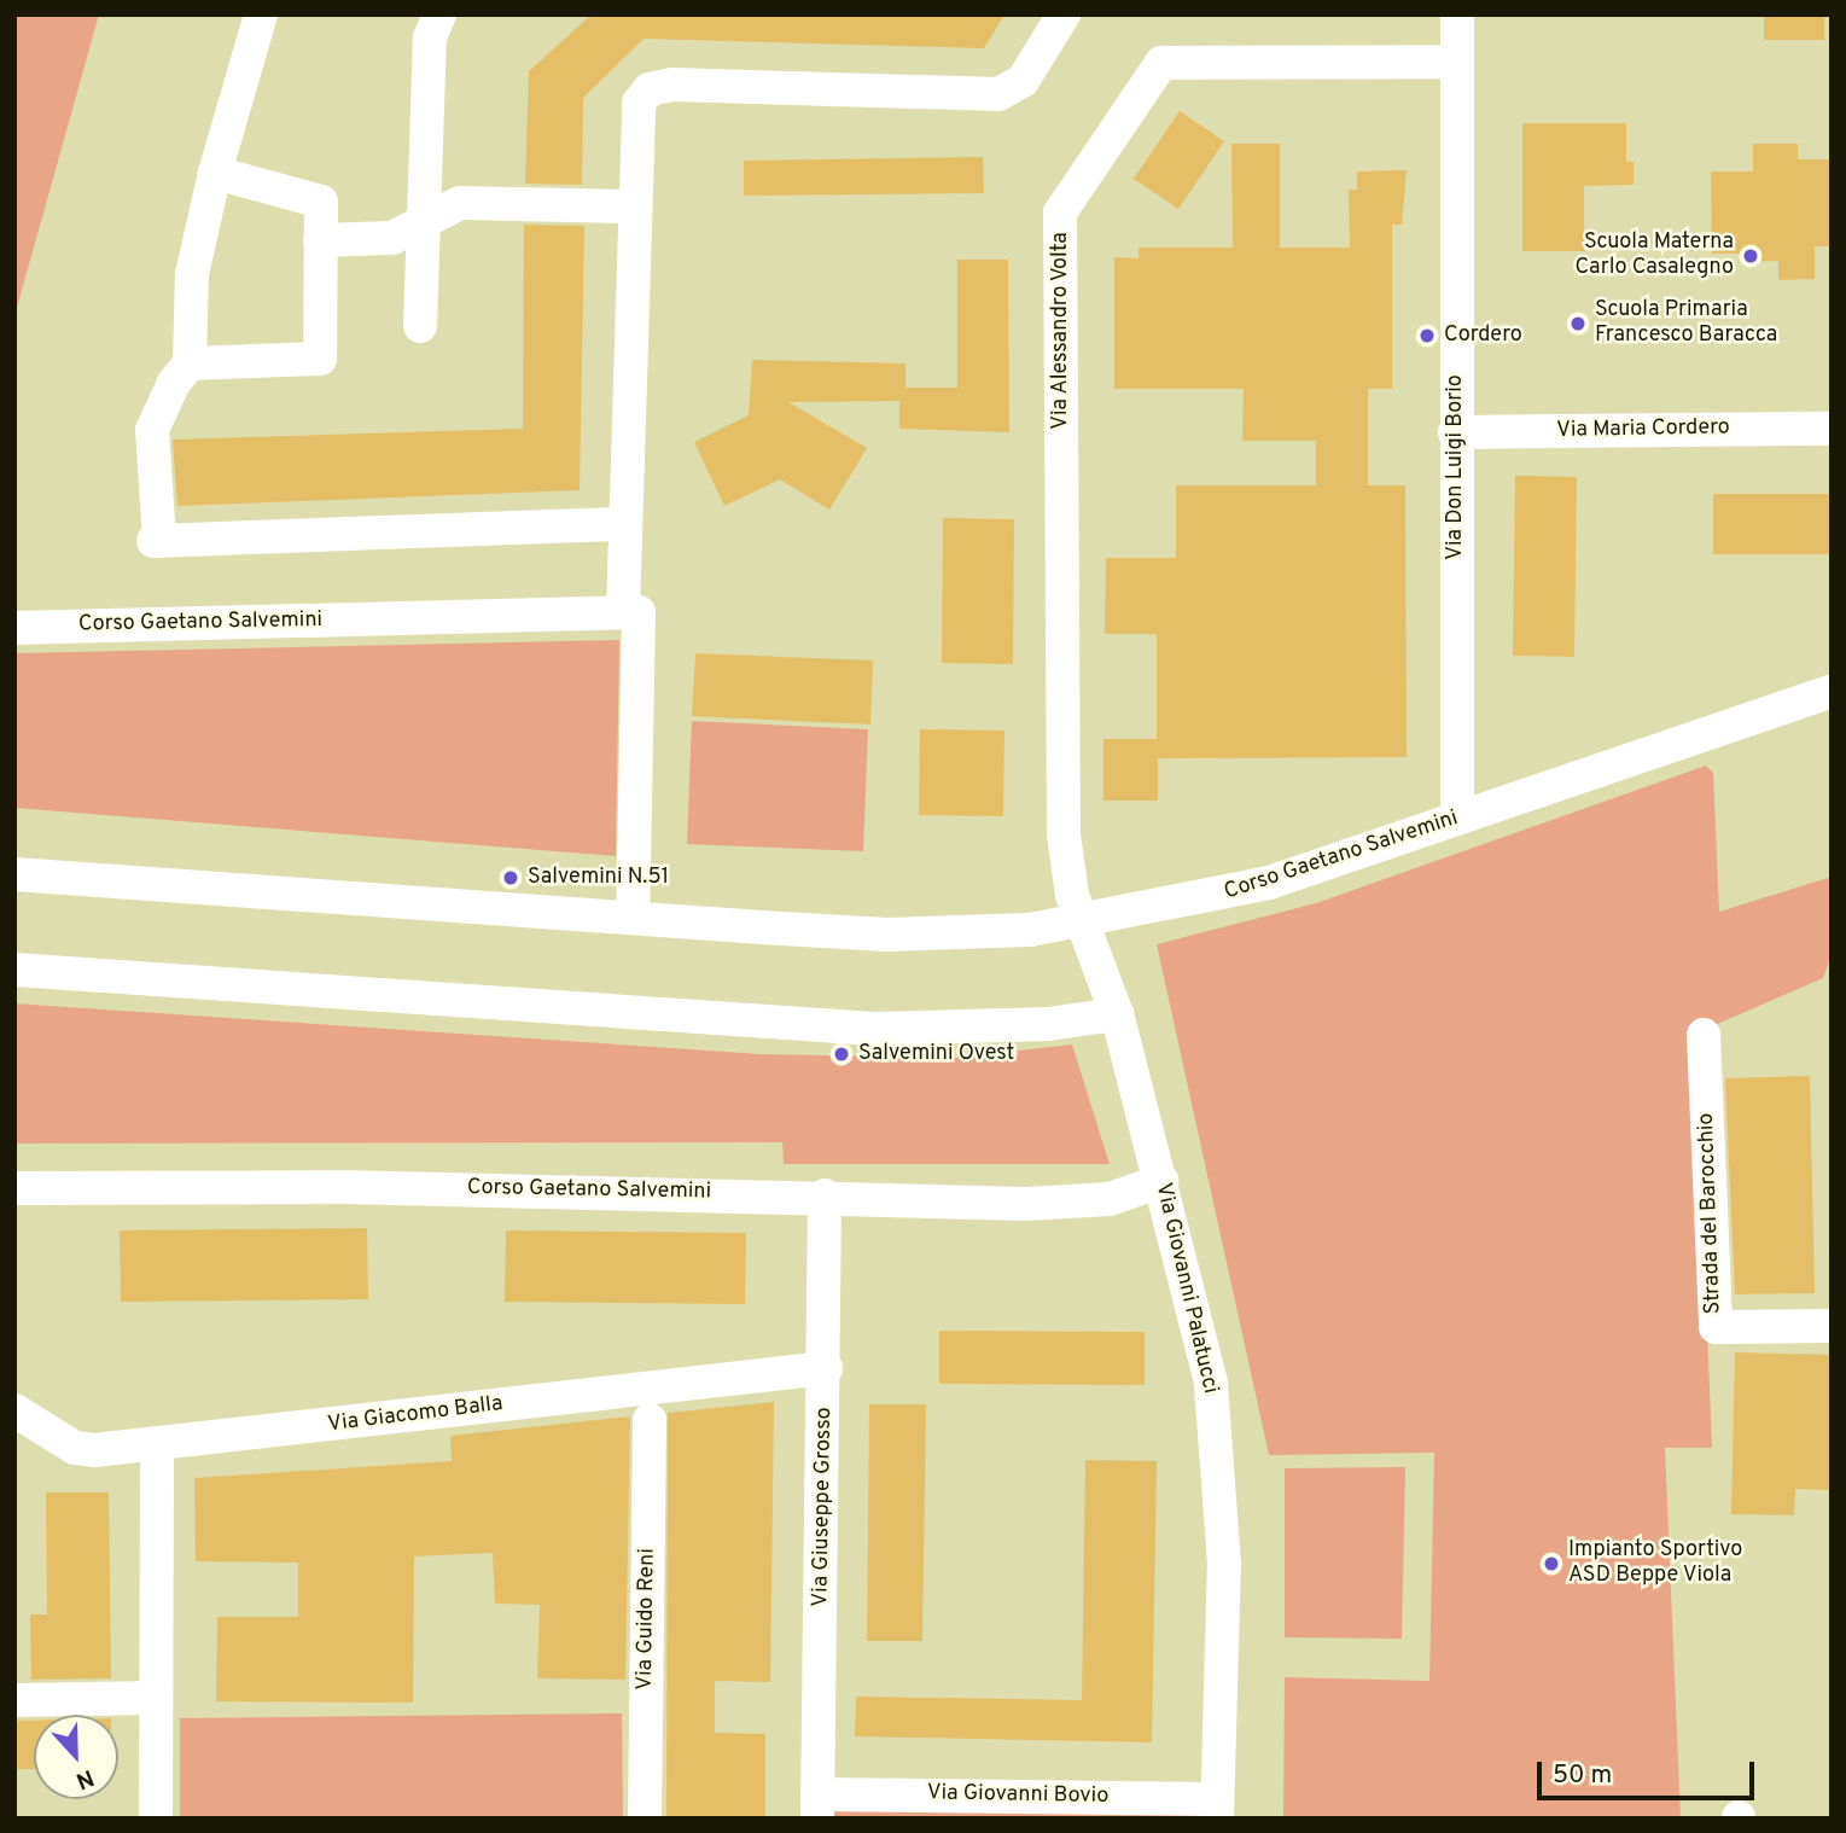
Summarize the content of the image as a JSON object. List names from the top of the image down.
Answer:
{
  "streets": {
    "street": [
      "Via Alessandro Volta",
      "Via Maria Cordero",
      "Via Don Luigi Borio",
      "Corso Gaetano Salvemini",
      "Strada del Barocchio",
      "Via Giovanni Palatucci",
      "Via Giacomo Balla",
      "Via Giuseppe Grosso",
      "Via Guido Reni",
      "Via Giovanni Bovio"
    ]
  },
  "crossings": [
    ["Via Alessandro Volta", "Via Don Luigi Borio"],
    ["Via Alessandro Volta", "Corso Gaetano Salvemini"],
    ["Via Alessandro Volta", "Via Giovanni Palatucci"],
    ["Via Maria Cordero", "Via Don Luigi Borio"],
    ["Via Don Luigi Borio", "Corso Gaetano Salvemini"],
    ["Corso Gaetano Salvemini", "Via Giovanni Palatucci"],
    ["Corso Gaetano Salvemini", "Via Giuseppe Grosso"],
    ["Via Giovanni Palatucci", "Via Giovanni Bovio"],
    ["Via Giacomo Balla", "Via Giuseppe Grosso"],
    ["Via Giuseppe Grosso", "Via Giovanni Bovio"]
  ],
  "places": [
    "Scuola Materna Carlo Casalegno",
    "Scuola Primaria Francesco Baracca",
    "Cordero",
    "Salvemini N.51",
    "Salvemini Ovest",
    "Impianto Sportivo ASD Beppe Viola"
  ],
  "scale_bar": "50 m",
  "north": "bottom"
}
